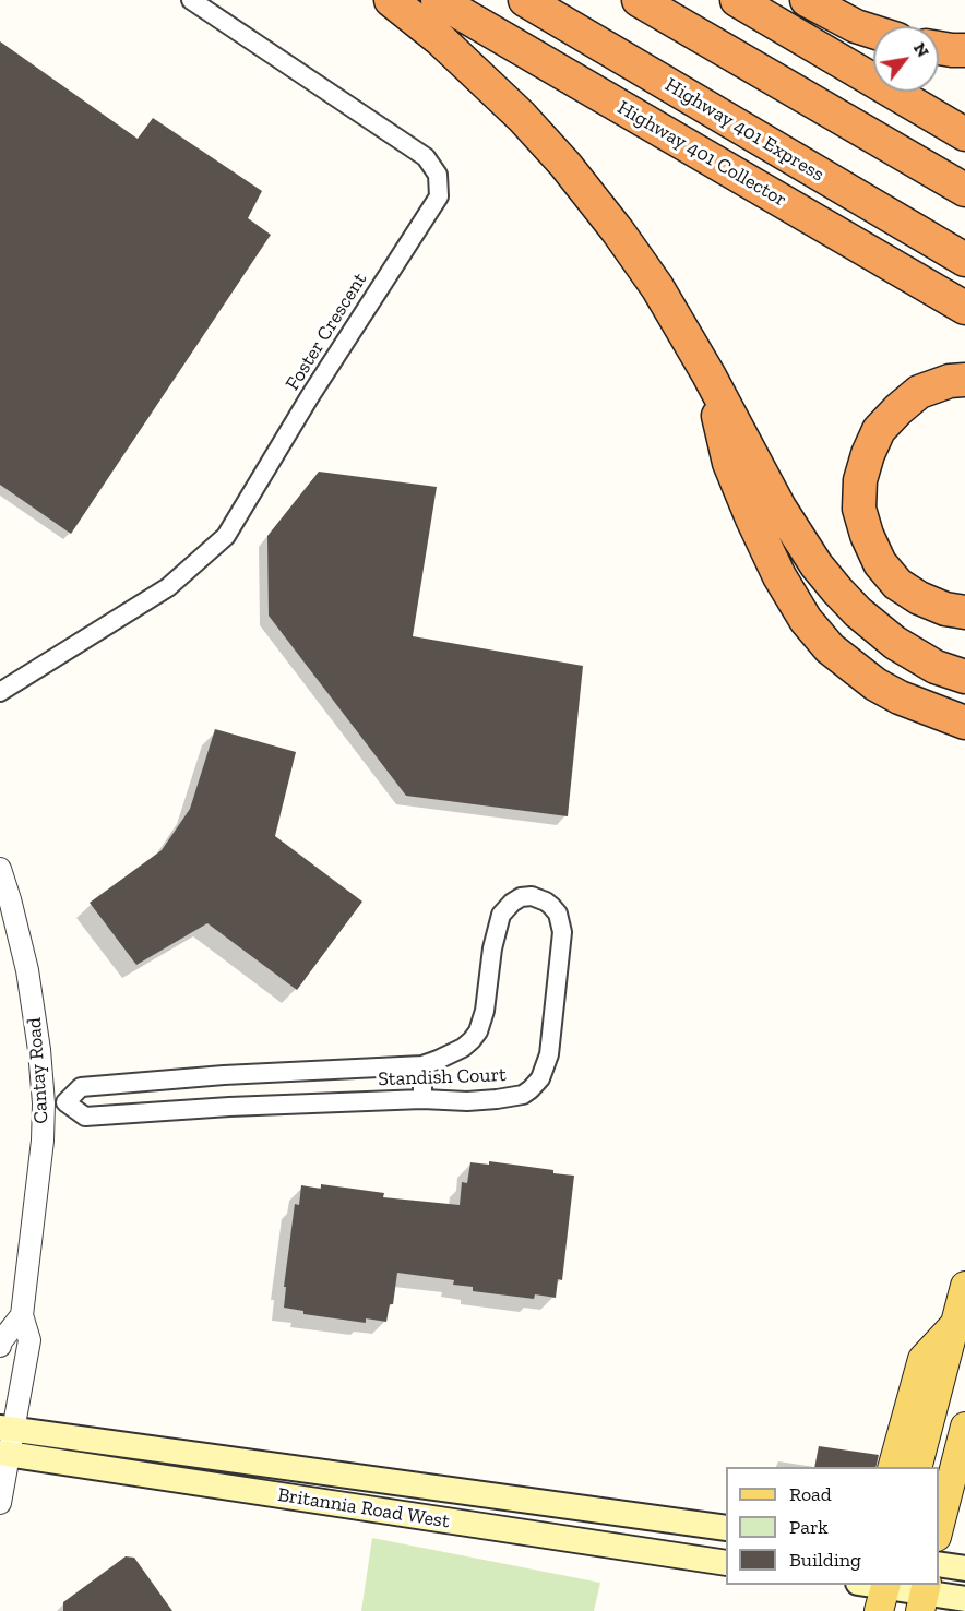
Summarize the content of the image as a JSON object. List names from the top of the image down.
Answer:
{
  "streets": {
    "highway": ["Highway 401 Express", "Highway 401 Collector"],
    "main road": ["Britannia Road West"],
    "street": ["Foster Crescent", "Cantay Road", "Standish Court"]
  },
  "crossings": [
    ["Cantay Road", "Standish Court"],
    ["Cantay Road", "Britannia Road West"]
  ],
  "legend": ["Road", "Park", "Building"],
  "north": "top right"
}
